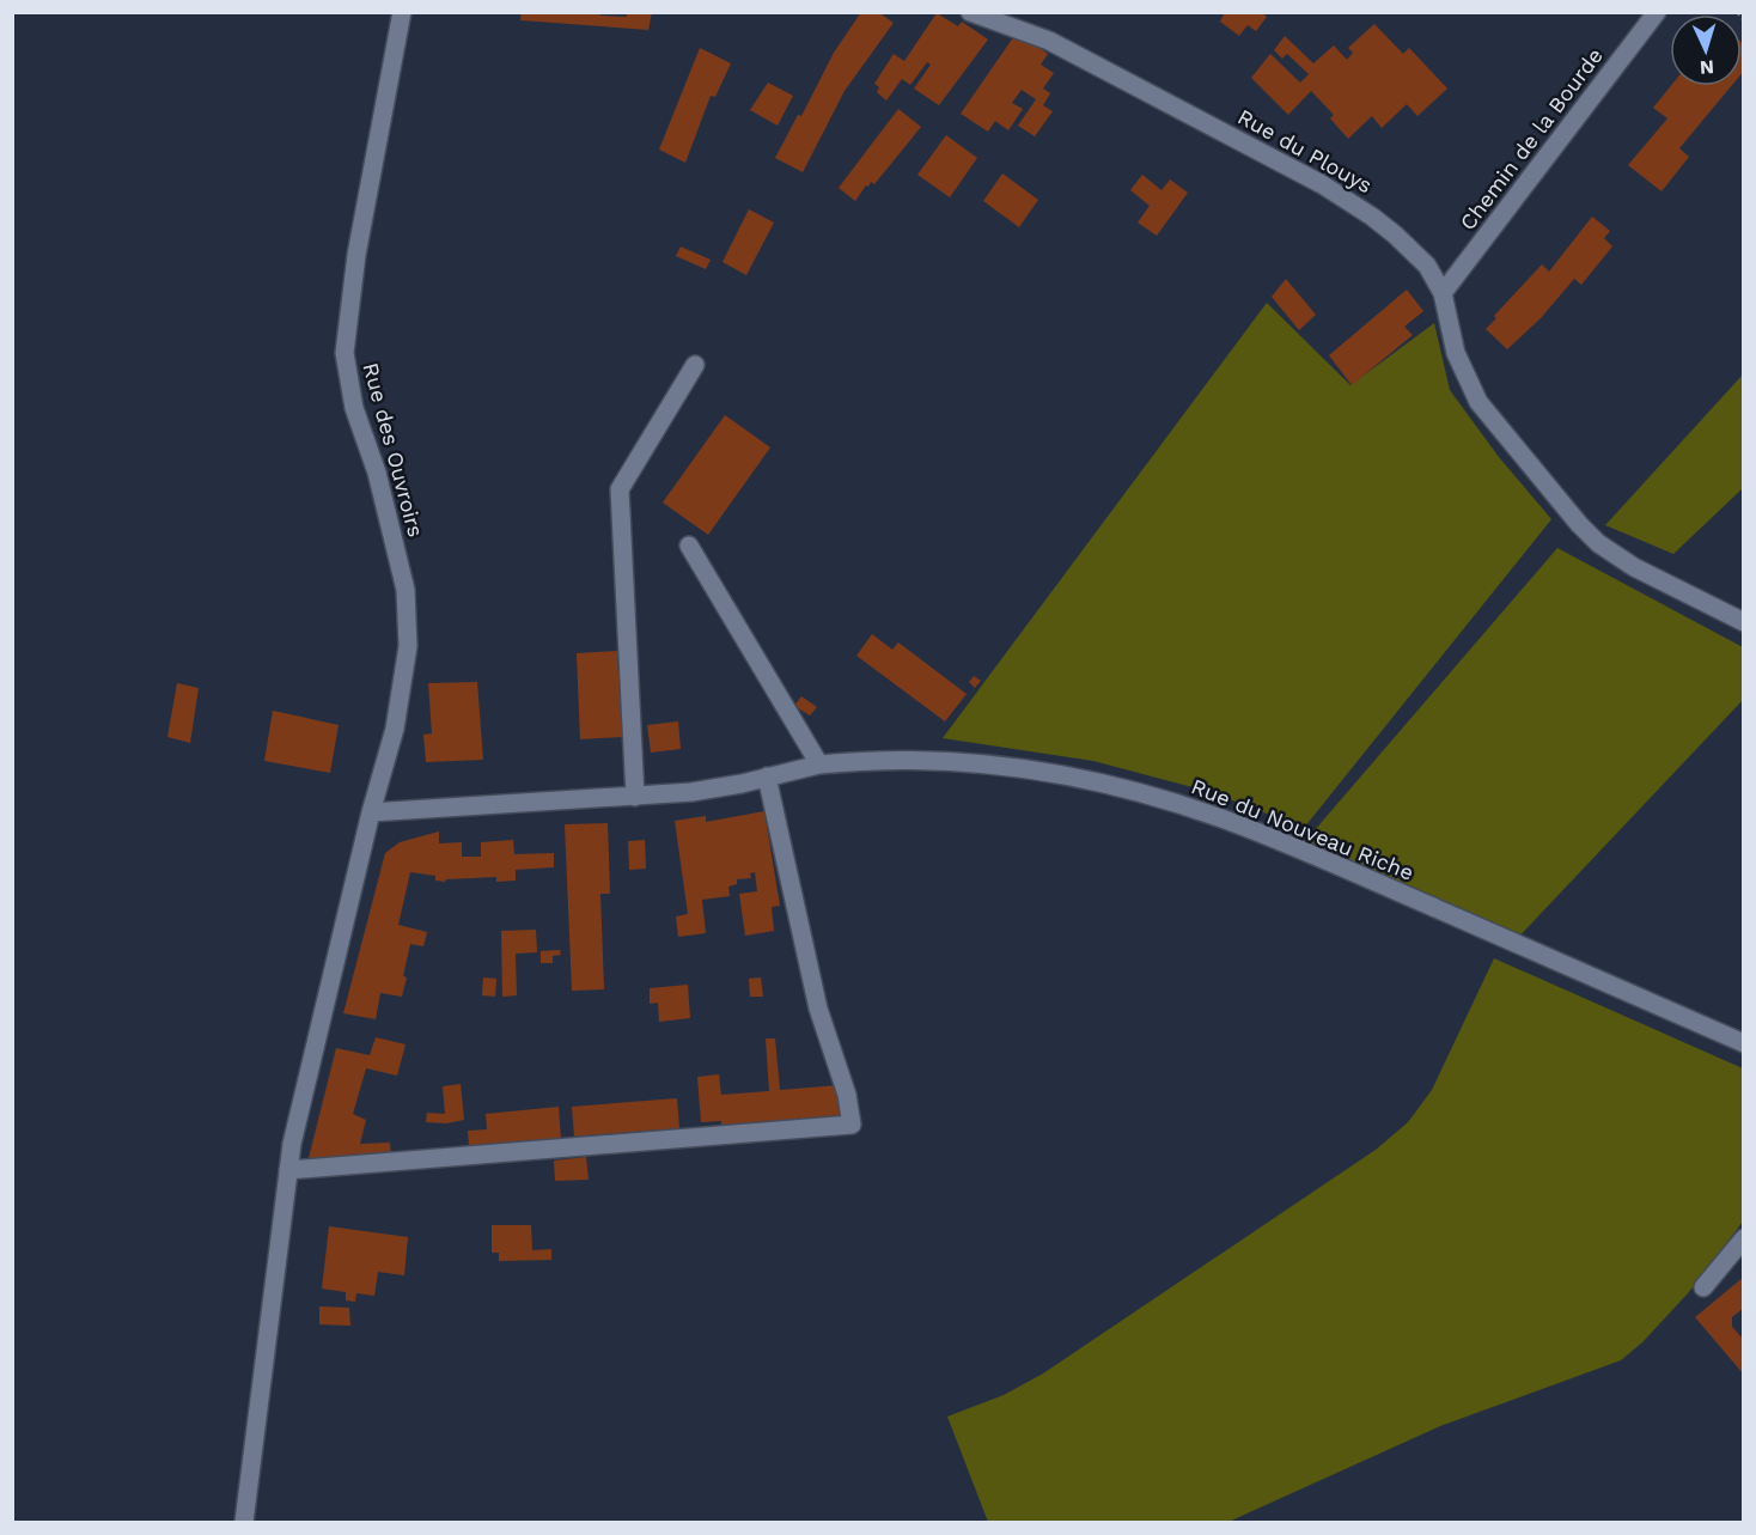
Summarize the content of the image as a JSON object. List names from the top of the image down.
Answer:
{
  "streets": {
    "street": [
      "Chemin de la Bourde",
      "Rue du Plouys",
      "Rue des Ouvroirs",
      "Rue du Nouveau Riche"
    ]
  },
  "crossings": [
    ["Chemin de la Bourde", "Rue du Plouys"],
    ["Rue des Ouvroirs", "Rue du Nouveau Riche"]
  ],
  "north": "bottom"
}
